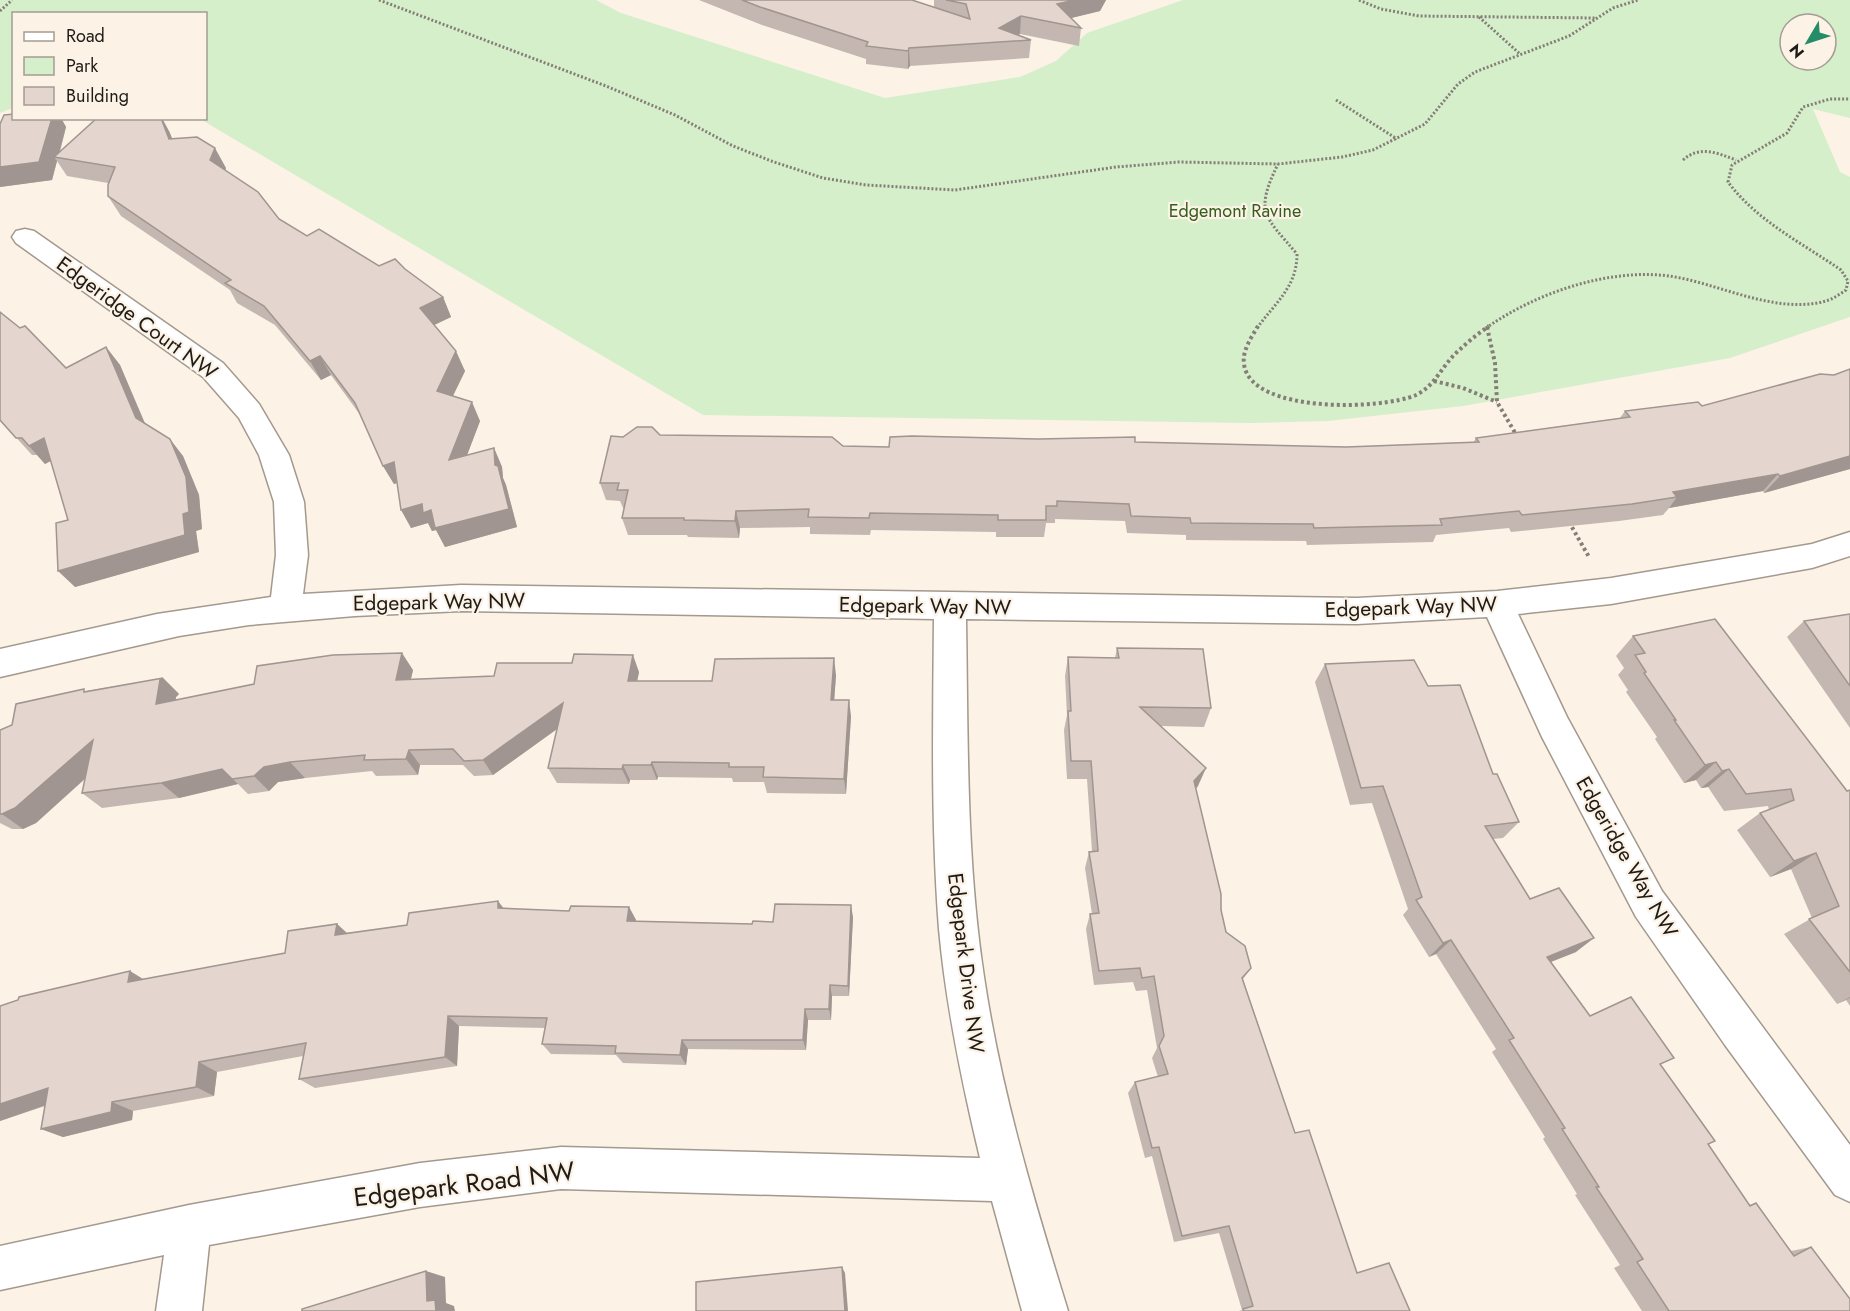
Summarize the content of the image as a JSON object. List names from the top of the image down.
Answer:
{
  "streets": {
    "street": [
      "Edgeridge Court NW",
      "Edgepark Way NW",
      "Edgeridge Way NW",
      "Edgepark Drive NW",
      "Edgepark Road NW"
    ]
  },
  "crossings": [
    ["Edgeridge Court NW", "Edgepark Way NW"],
    ["Edgepark Way NW", "Edgeridge Way NW"],
    ["Edgepark Way NW", "Edgepark Drive NW"],
    ["Edgepark Drive NW", "Edgepark Road NW"]
  ],
  "parks": ["Edgemont Ravine"],
  "legend": ["Road", "Park", "Building"],
  "north": "bottom left"
}
